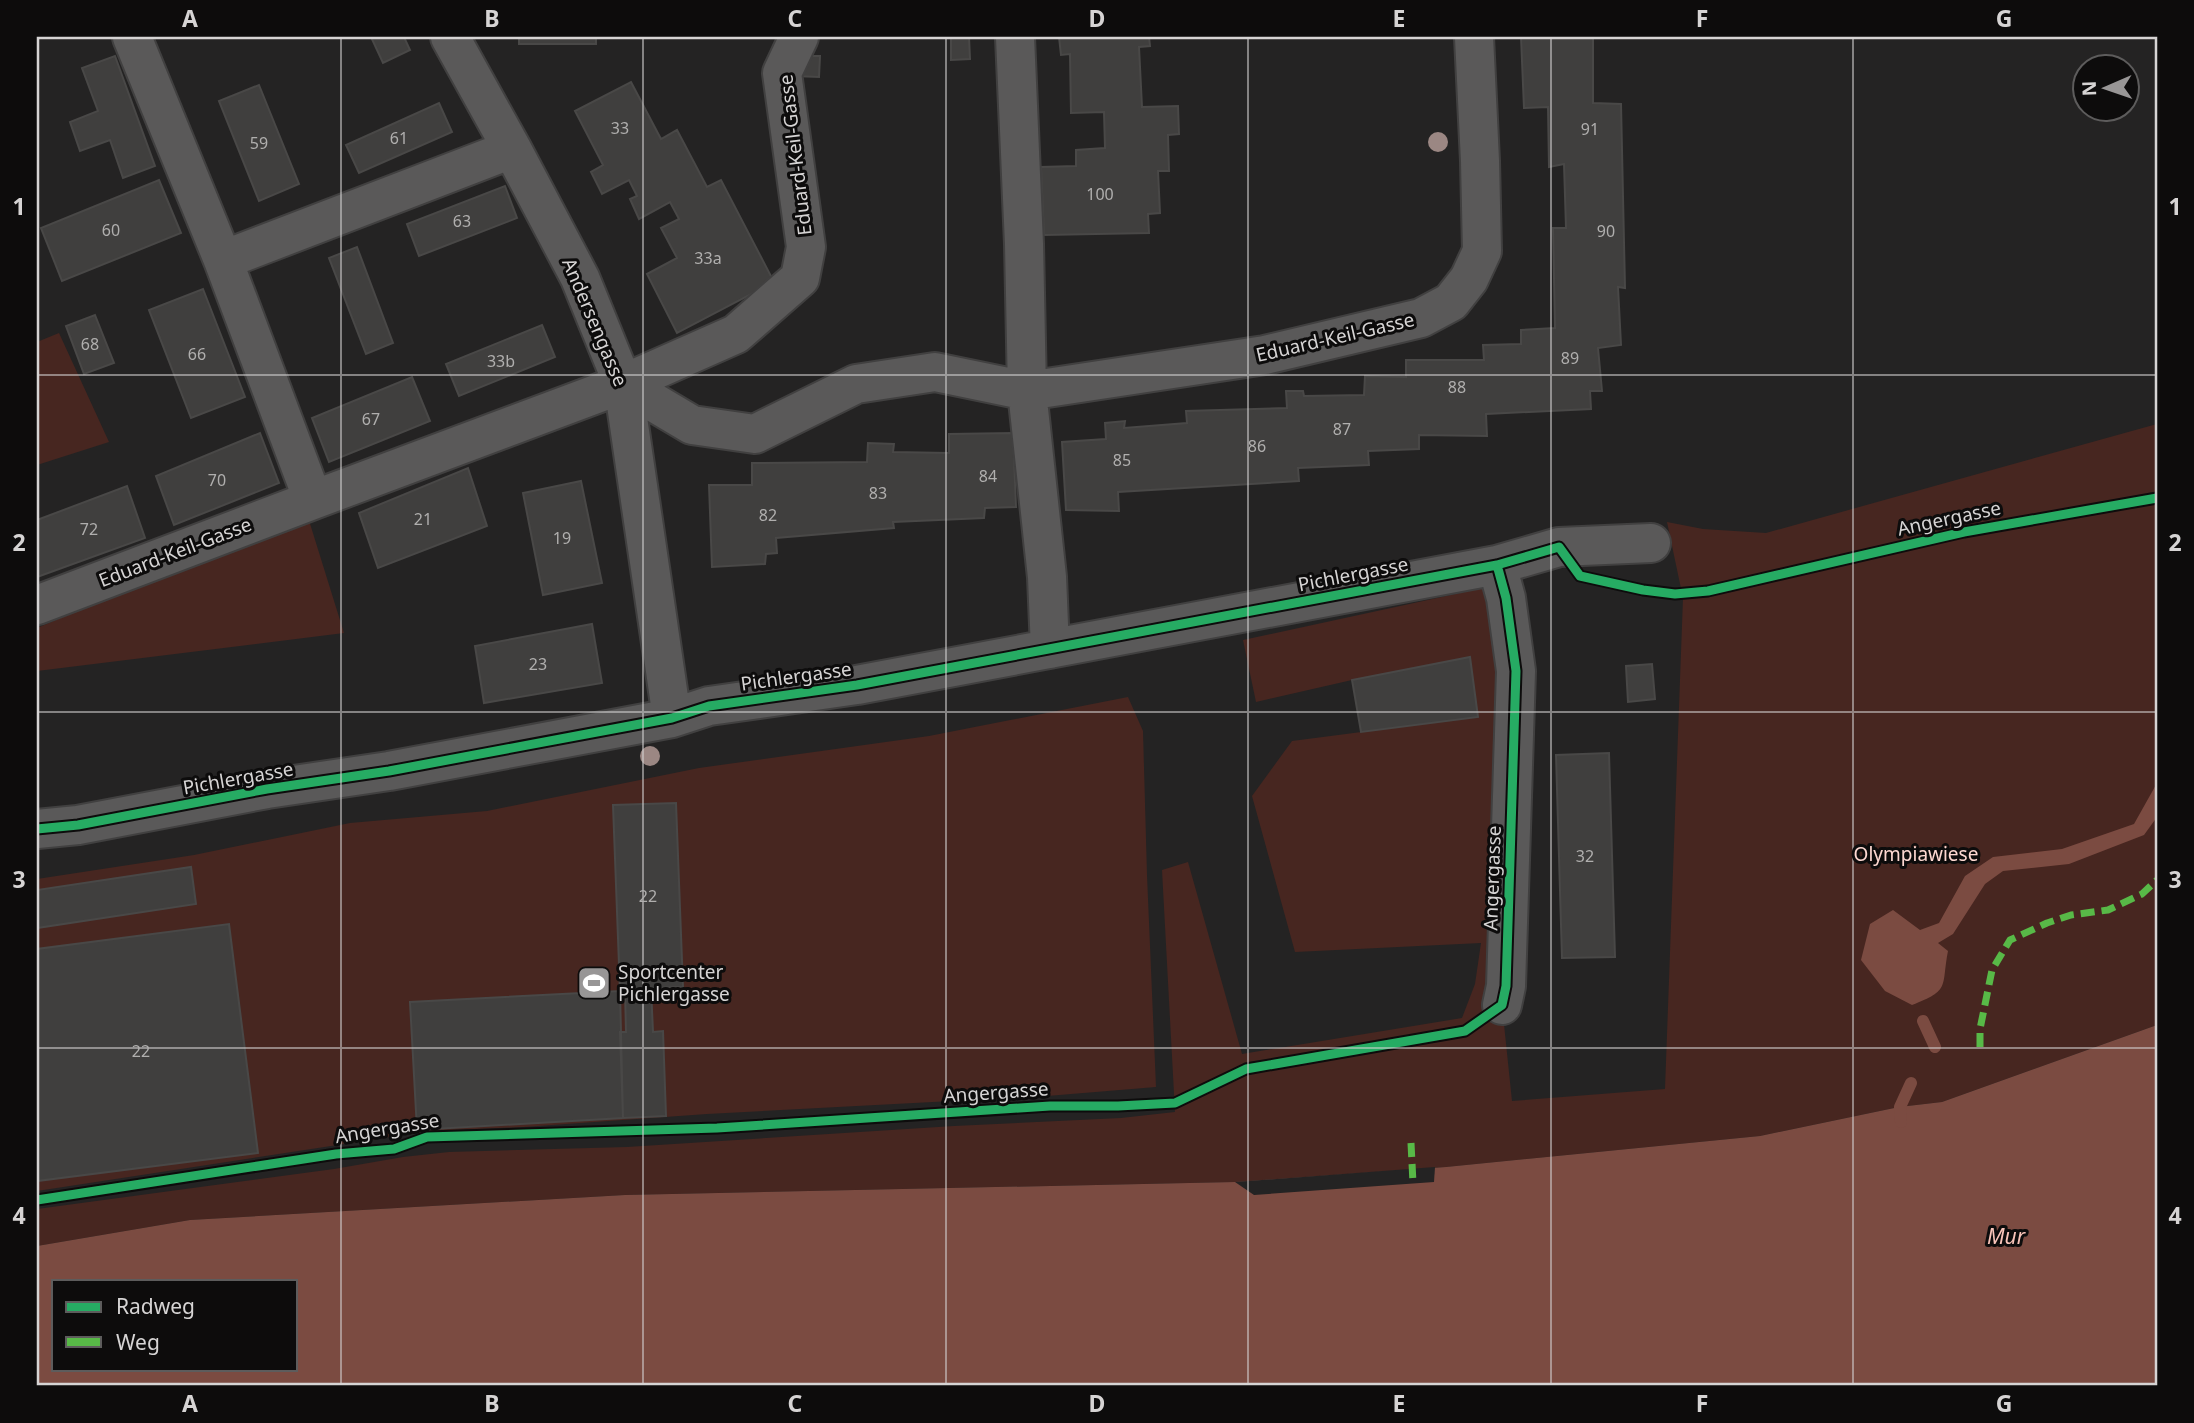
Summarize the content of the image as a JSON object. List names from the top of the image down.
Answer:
{
  "streets": {
    "street": [
      "Eduard-Keil-Gasse",
      "Andersengasse",
      "Angergasse",
      "Pichlergasse"
    ]
  },
  "crossings": [
    ["Eduard-Keil-Gasse", "Andersengasse"],
    ["Andersengasse", "Pichlergasse"],
    ["Angergasse", "Pichlergasse"]
  ],
  "water": ["Mur"],
  "parks": ["Olympiawiese"],
  "places": {
    "sports": ["Sportcenter Pichlergasse"]
  },
  "house_numbers": [
    "33",
    "91",
    "61",
    "59",
    "100",
    "63",
    "60",
    "90",
    "33a",
    "68",
    "66",
    "89",
    "33b",
    "88",
    "67",
    "87",
    "86",
    "85",
    "84",
    "70",
    "83",
    "82",
    "21",
    "72",
    "19",
    "23",
    "32",
    "22",
    "22"
  ],
  "legend": ["Radweg", "Weg"],
  "north": "left",
  "grid": {
    "columns": [
      "A",
      "B",
      "C",
      "D",
      "E",
      "F",
      "G"
    ],
    "rows": [
      "1",
      "2",
      "3",
      "4"
    ]
  }
}
